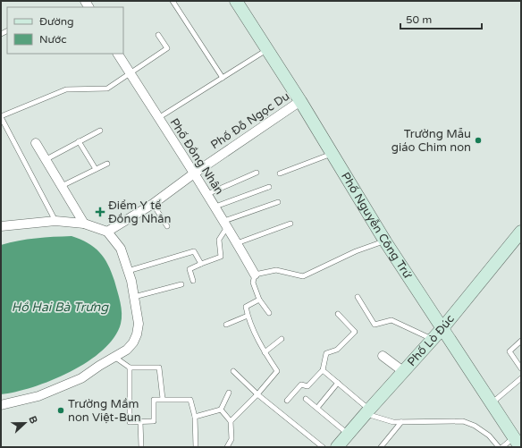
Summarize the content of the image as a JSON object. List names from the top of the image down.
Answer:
{
  "streets": {
    "street": [
      "Phố Đỗ Ngọc Du",
      "Phố Đồng Nhân",
      "Phố Nguyễn Công Trứ",
      "Phố Lò Đúc"
    ]
  },
  "crossings": [
    ["Phố Đỗ Ngọc Du", "Phố Đồng Nhân"],
    ["Phố Đỗ Ngọc Du", "Phố Nguyễn Công Trứ"],
    ["Phố Nguyễn Công Trứ", "Phố Lò Đúc"]
  ],
  "water": ["Hồ Hai Bà Trưng"],
  "places": {
    "other": ["Trường Mẫu giáo Chim non", "Trường Mầm non Việt-Bun"],
    "health": ["Điểm Y tế Đồng Nhân"]
  },
  "legend": ["Đường", "Nước"],
  "scale_bar": "50 m",
  "north": "right"
}
